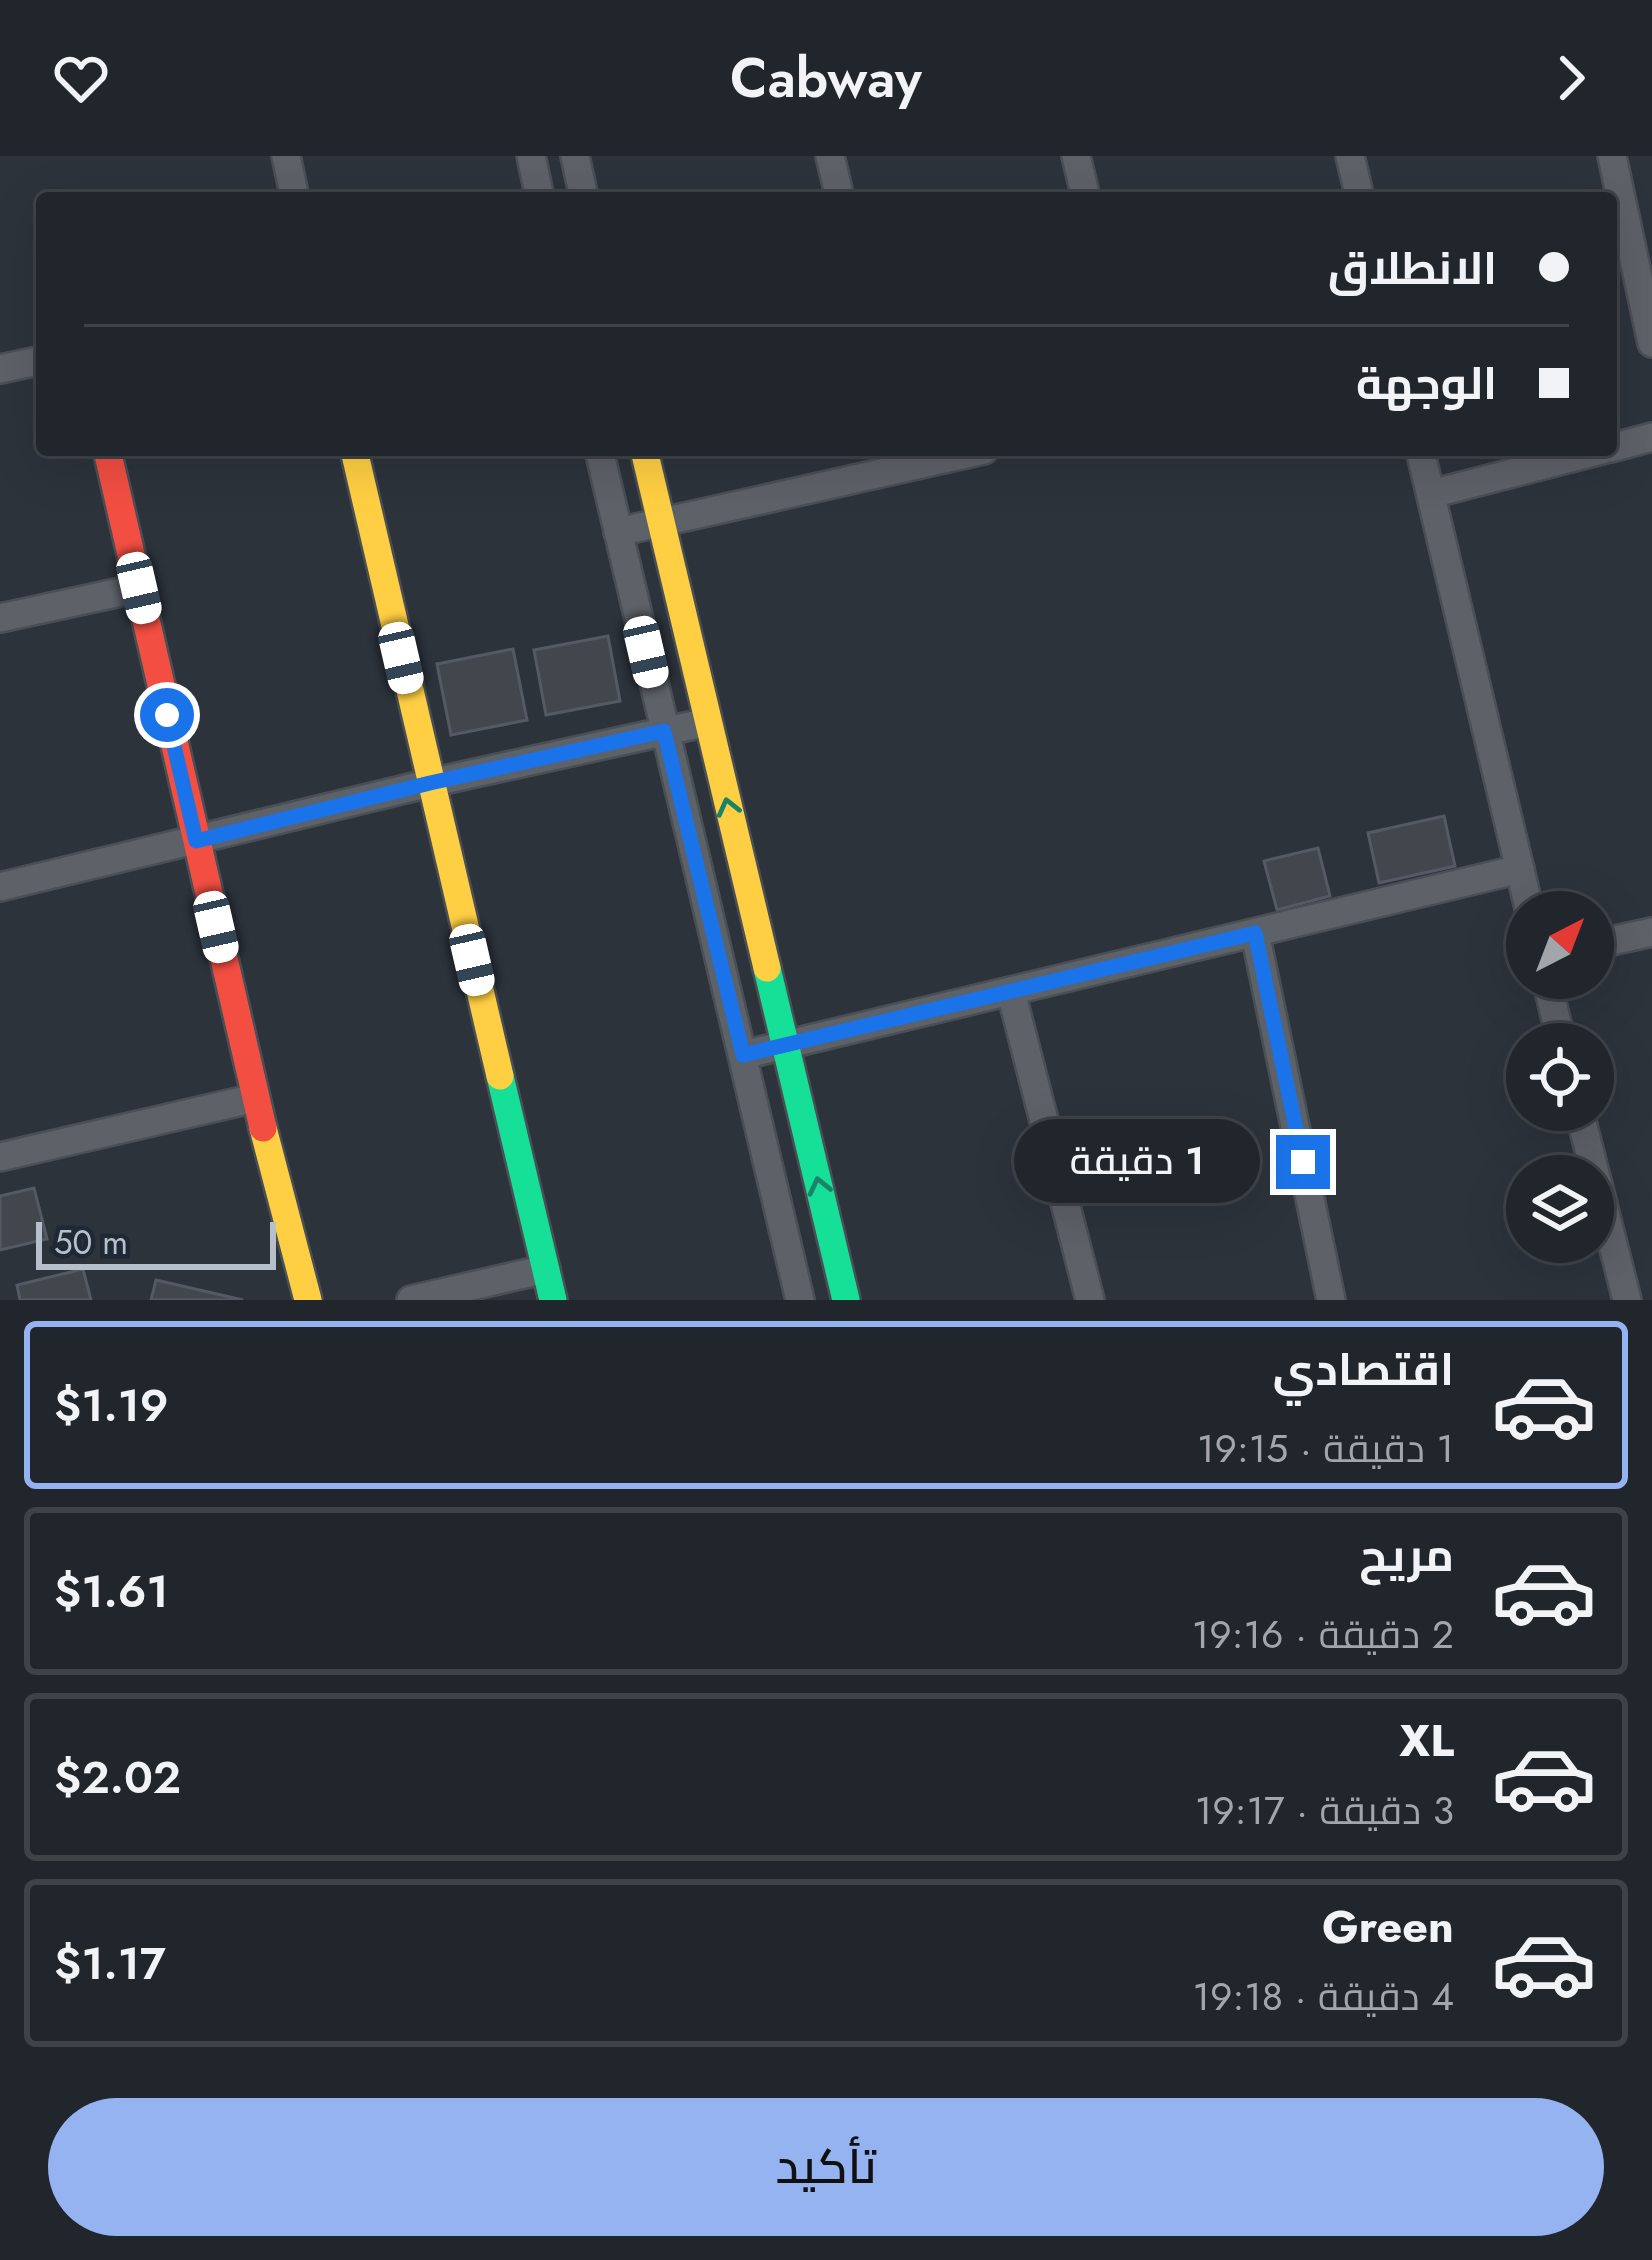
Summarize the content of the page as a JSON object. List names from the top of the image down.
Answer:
{
  "scale_bar": "50 m",
  "north": "top right",
  "page": {
    "header": "Cabway",
    "banner": ["الانطلاق", "الوجهة"],
    "bubble": "1 دقيقة",
    "scale": "50 m",
    "list": [
      {
        "name": "اقتصادي",
        "note": "1 دقيقة · 19:15",
        "value": "$1.19"
      },
      {
        "name": "مريح",
        "note": "2 دقيقة · 19:16",
        "value": "$1.61"
      },
      {
        "name": "XL",
        "note": "3 دقيقة · 19:17",
        "value": "$2.02"
      },
      {
        "name": "Green",
        "note": "4 دقيقة · 19:18",
        "value": "$1.17"
      }
    ],
    "buttons": "تأكيد"
  }
}
